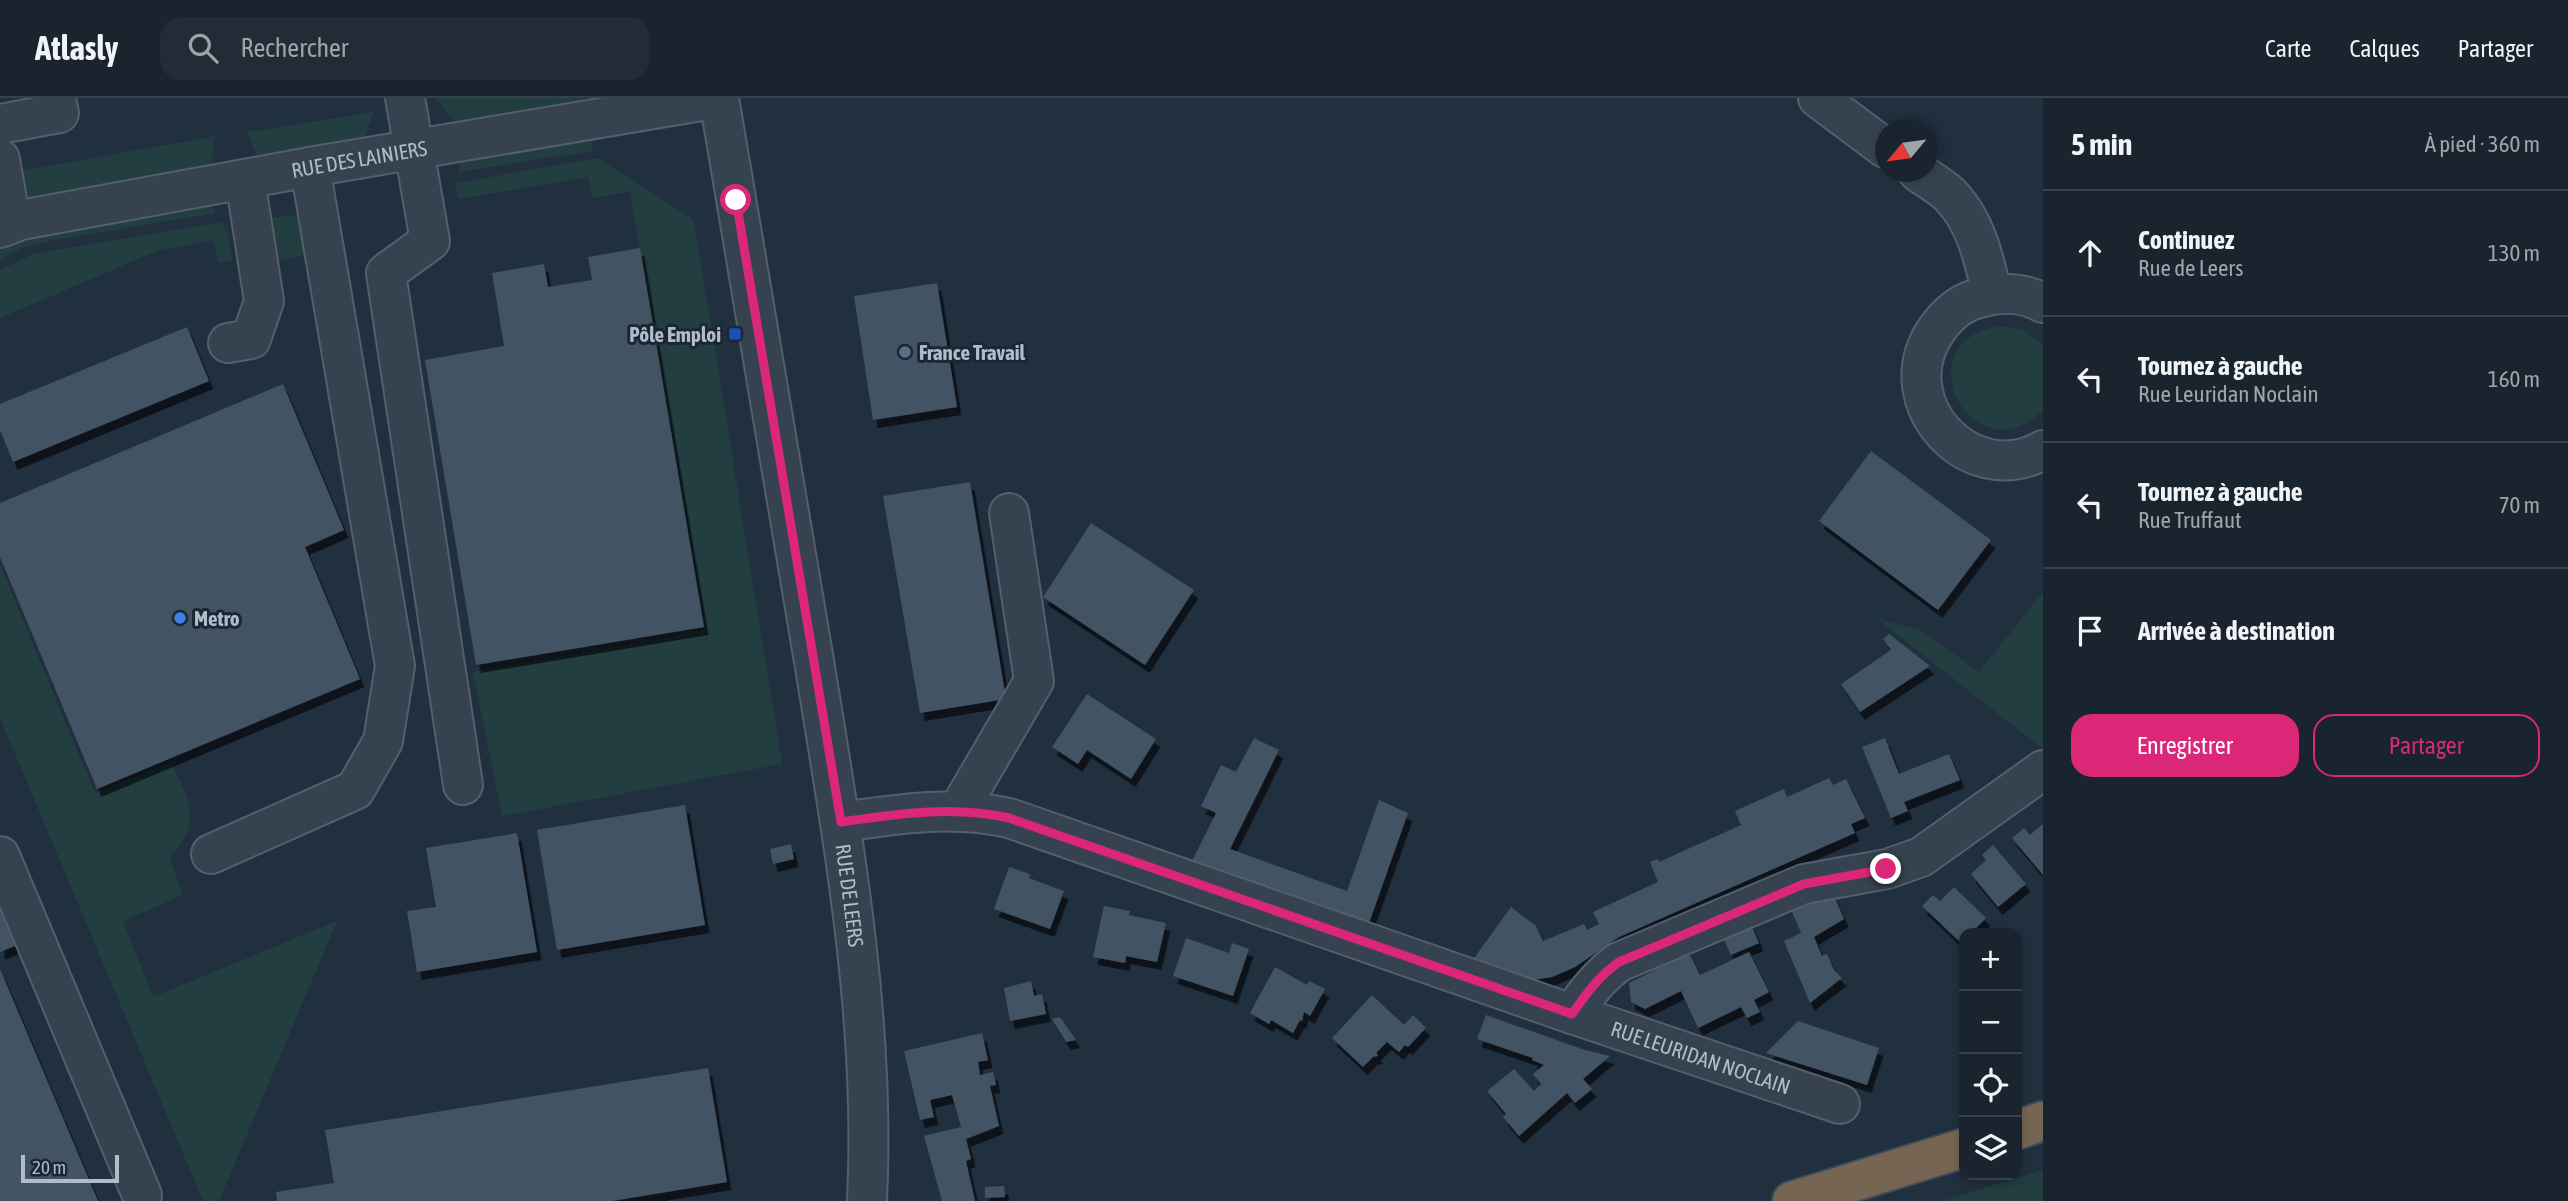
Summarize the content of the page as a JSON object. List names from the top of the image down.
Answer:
{
  "streets": {
    "street": ["RUE DES LAINIERS", "RUE DE LEERS", "RUE LEURIDAN NOCLAIN"]
  },
  "crossings": [
    ["RUE DES LAINIERS", "RUE DE LEERS"],
    ["RUE DE LEERS", "RUE LEURIDAN NOCLAIN"]
  ],
  "places": {
    "transit": ["Pôle Emploi"],
    "other": ["France Travail", "Metro"]
  },
  "scale_bar": "20 m",
  "north": "bottom left",
  "page": {
    "header": "Atlasly",
    "search": "Rechercher",
    "nav": ["Carte", "Calques", "Partager"],
    "heading": ["5 min", "À pied · 360 m"],
    "list": [
      ["Continuez", "Rue de Leers", "130 m"],
      ["Tournez à gauche", "Rue Leuridan Noclain", "160 m"],
      ["Tournez à gauche", "Rue Truffaut", "70 m"],
      "Arrivée à destination"
    ],
    "buttons": ["Enregistrer", "Partager"],
    "map_buttons": ["+", "−"],
    "scale": "20 m"
  }
}
